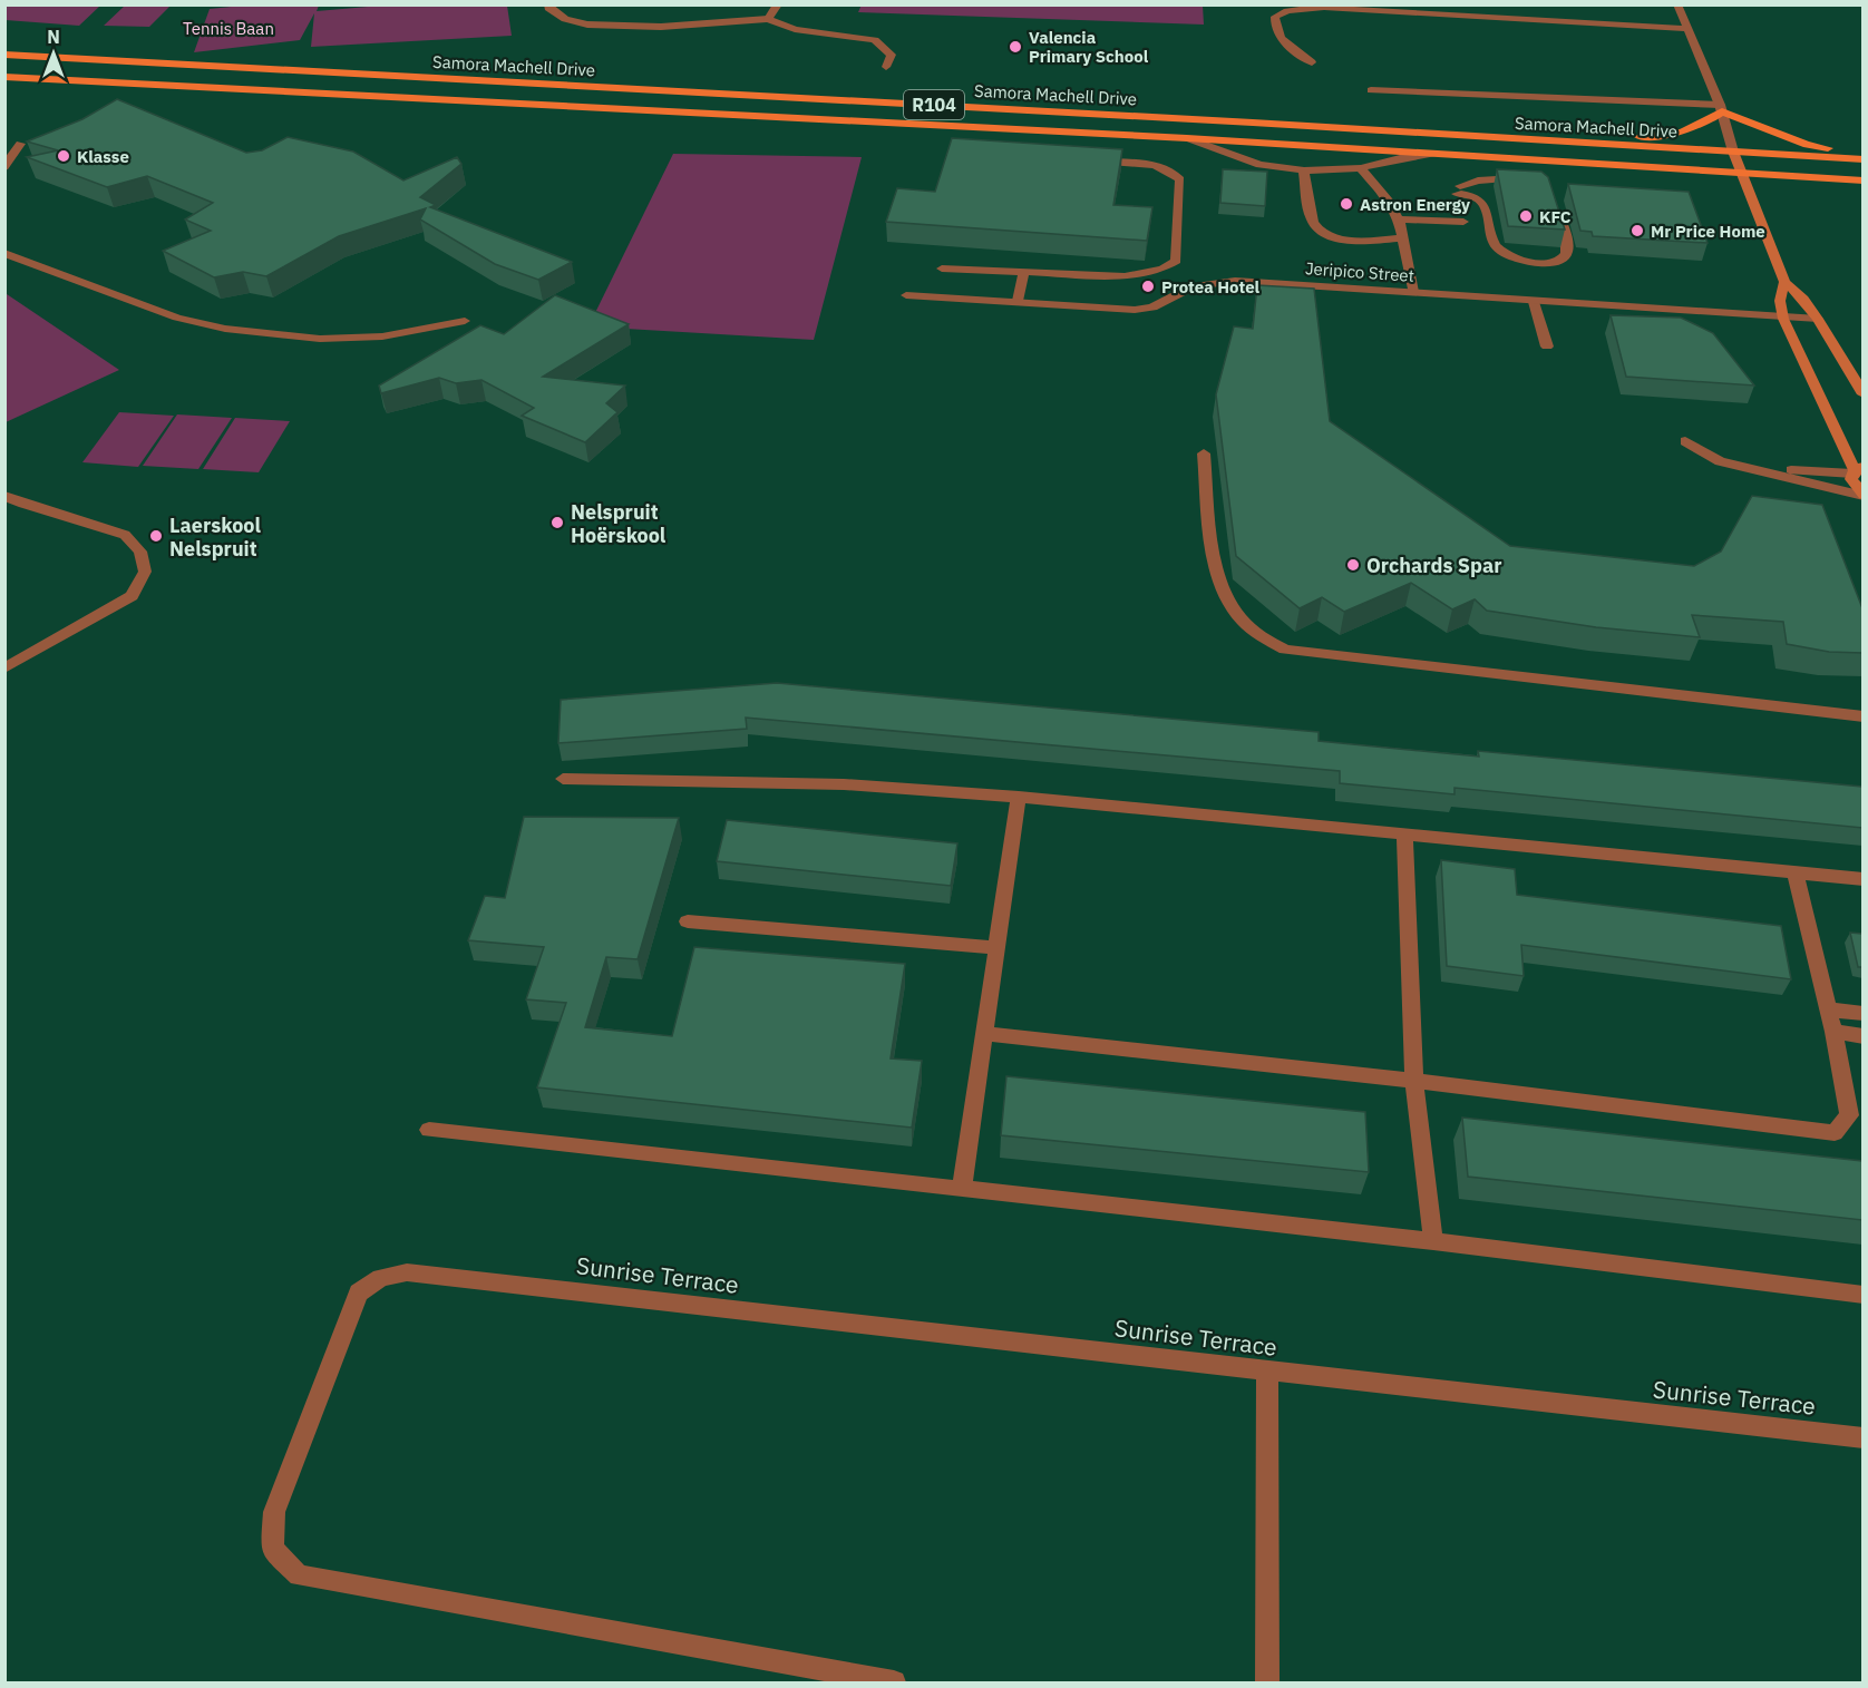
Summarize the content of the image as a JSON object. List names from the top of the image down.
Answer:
{
  "streets": {
    "main road": ["Samora Machell Drive", "R104"],
    "street": ["Jeripico Street", "Sunrise Terrace"]
  },
  "parks": ["Tennis Baan"],
  "places": [
    "Valencia Primary School",
    "Klasse",
    "Astron Energy",
    "KFC",
    "Mr Price Home",
    "Protea Hotel",
    "Nelspruit Hoërskool",
    "Laerskool Nelspruit",
    "Orchards Spar"
  ],
  "north": "top"
}
